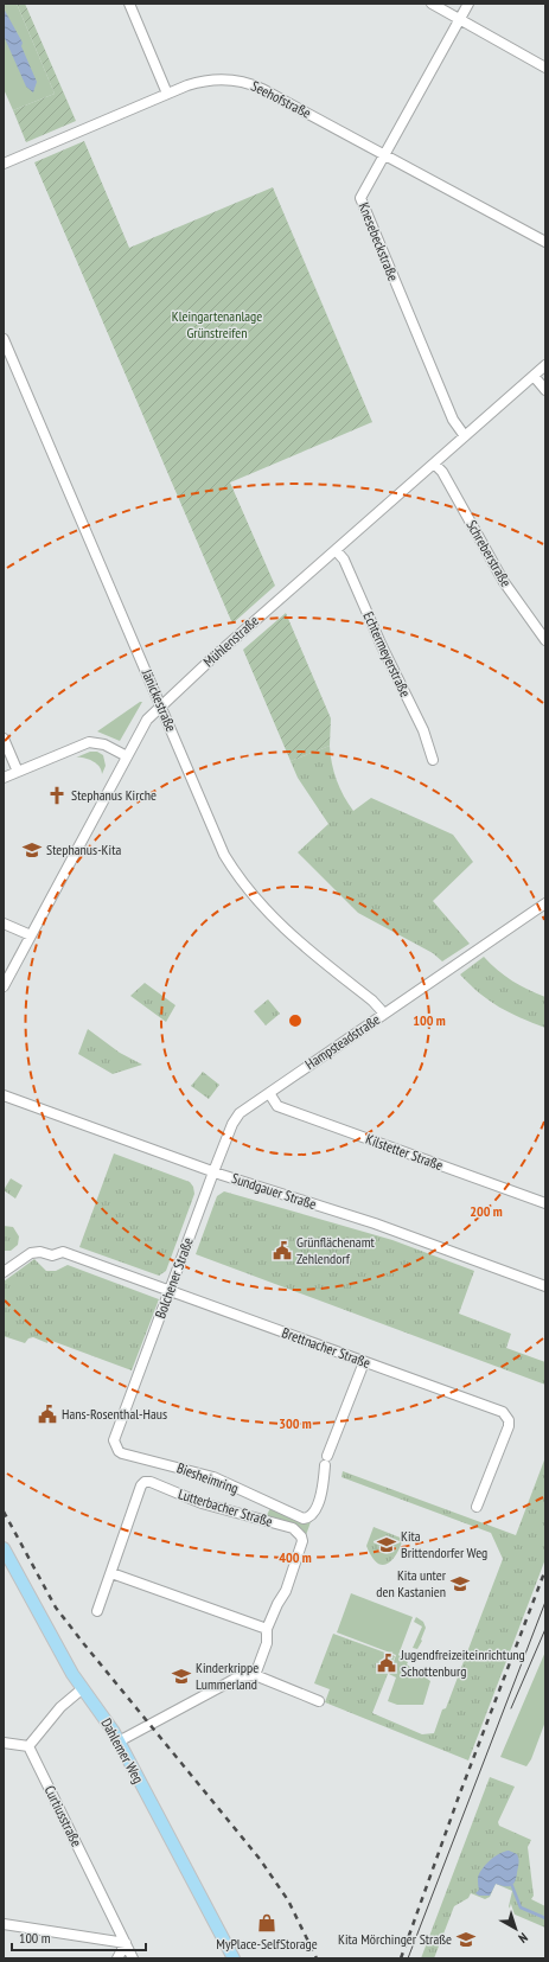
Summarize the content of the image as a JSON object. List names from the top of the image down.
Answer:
{
  "streets": {
    "main road": ["Dahlemer Weg"],
    "street": [
      "Seehofstraße",
      "Knesebeckstraße",
      "Schreberstraße",
      "Mühlenstraße",
      "Echtermeyerstraße",
      "Jänickestraße",
      "Hampsteadstraße",
      "Kilstetter Straße",
      "Sundgauer Straße",
      "Bolchener Straße",
      "Brettnacher Straße",
      "Biesheimring",
      "Lutterbacher Straße",
      "Curtiusstraße"
    ]
  },
  "crossings": [
    ["Seehofstraße", "Knesebeckstraße"],
    ["Knesebeckstraße", "Mühlenstraße"],
    ["Schreberstraße", "Mühlenstraße"],
    ["Mühlenstraße", "Echtermeyerstraße"],
    ["Mühlenstraße", "Jänickestraße"],
    ["Jänickestraße", "Hampsteadstraße"],
    ["Hampsteadstraße", "Kilstetter Straße"],
    ["Hampsteadstraße", "Sundgauer Straße"],
    ["Hampsteadstraße", "Bolchener Straße"],
    ["Sundgauer Straße", "Bolchener Straße"],
    ["Bolchener Straße", "Brettnacher Straße"],
    ["Bolchener Straße", "Biesheimring"],
    ["Brettnacher Straße", "Biesheimring"]
  ],
  "parks": ["Kleingartenanlage Grünstreifen"],
  "places": {
    "church": ["Stephanus Kirche"],
    "school or university": [
      "Stephanus-Kita",
      "Kita Brittendorfer Weg",
      "Kita unter den Kastanien",
      "Kinderkrippe Lummerland",
      "Kita Mörchinger Straße"
    ],
    "public building": ["Grünflächenamt Zehlendorf", "Hans-Rosenthal-Haus", "Jugendfreizeiteinrichtung Schottenburg"],
    "shop": ["MyPlace-SelfStorage"]
  },
  "scale_bar": "100 m",
  "north": "bottom right",
  "rings": [
    "100 m",
    "200 m",
    "300 m",
    "400 m"
  ]
}
